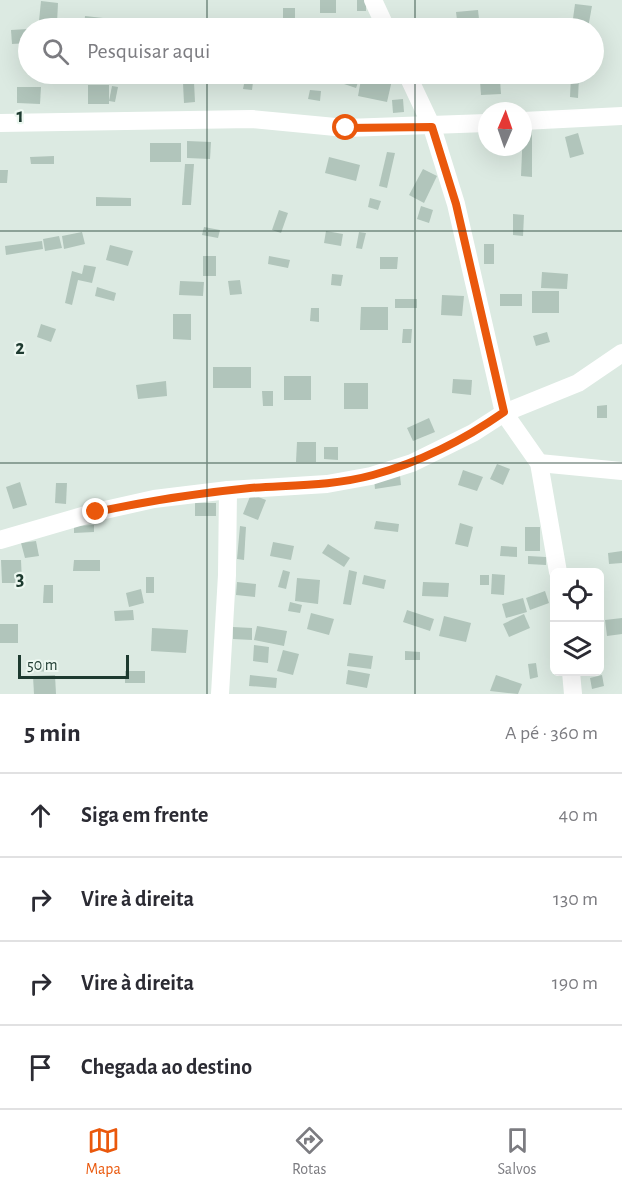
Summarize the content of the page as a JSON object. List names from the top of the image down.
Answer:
{
  "scale_bar": "50 m",
  "north": "top",
  "page": {
    "search": "Pesquisar aqui",
    "scale": "50 m",
    "heading": ["5 min", "A pé · 360 m"],
    "list": [
      ["Siga em frente", "40 m"],
      ["Vire à direita", "130 m"],
      ["Vire à direita", "190 m"],
      "Chegada ao destino"
    ],
    "nav": ["Mapa", "Rotas", "Salvos"]
  },
  "grid": {
    "rows": ["1", "2", "3"]
  }
}
